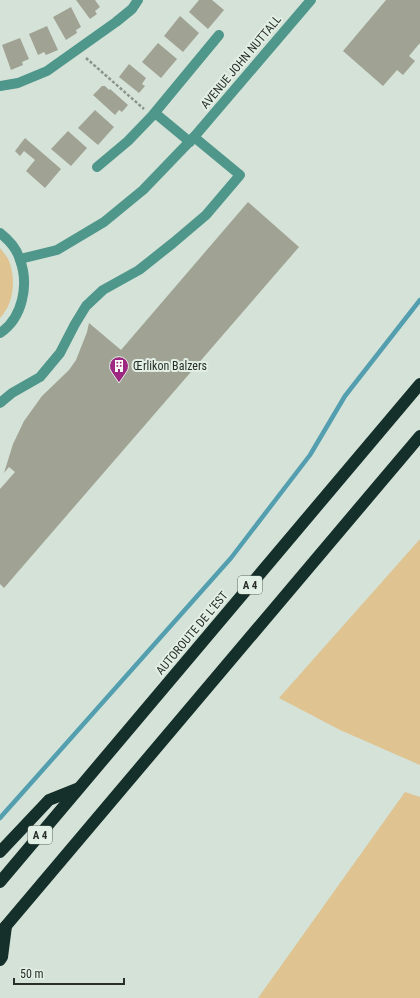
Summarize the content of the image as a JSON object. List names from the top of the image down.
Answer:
{
  "streets": {
    "highway": ["A 4", "AUTOROUTE DE L’EST"],
    "street": ["AVENUE JOHN NUTTALL"]
  },
  "places": {
    "building": ["Œrlikon Balzers"]
  },
  "scale_bar": "50 m"
}
